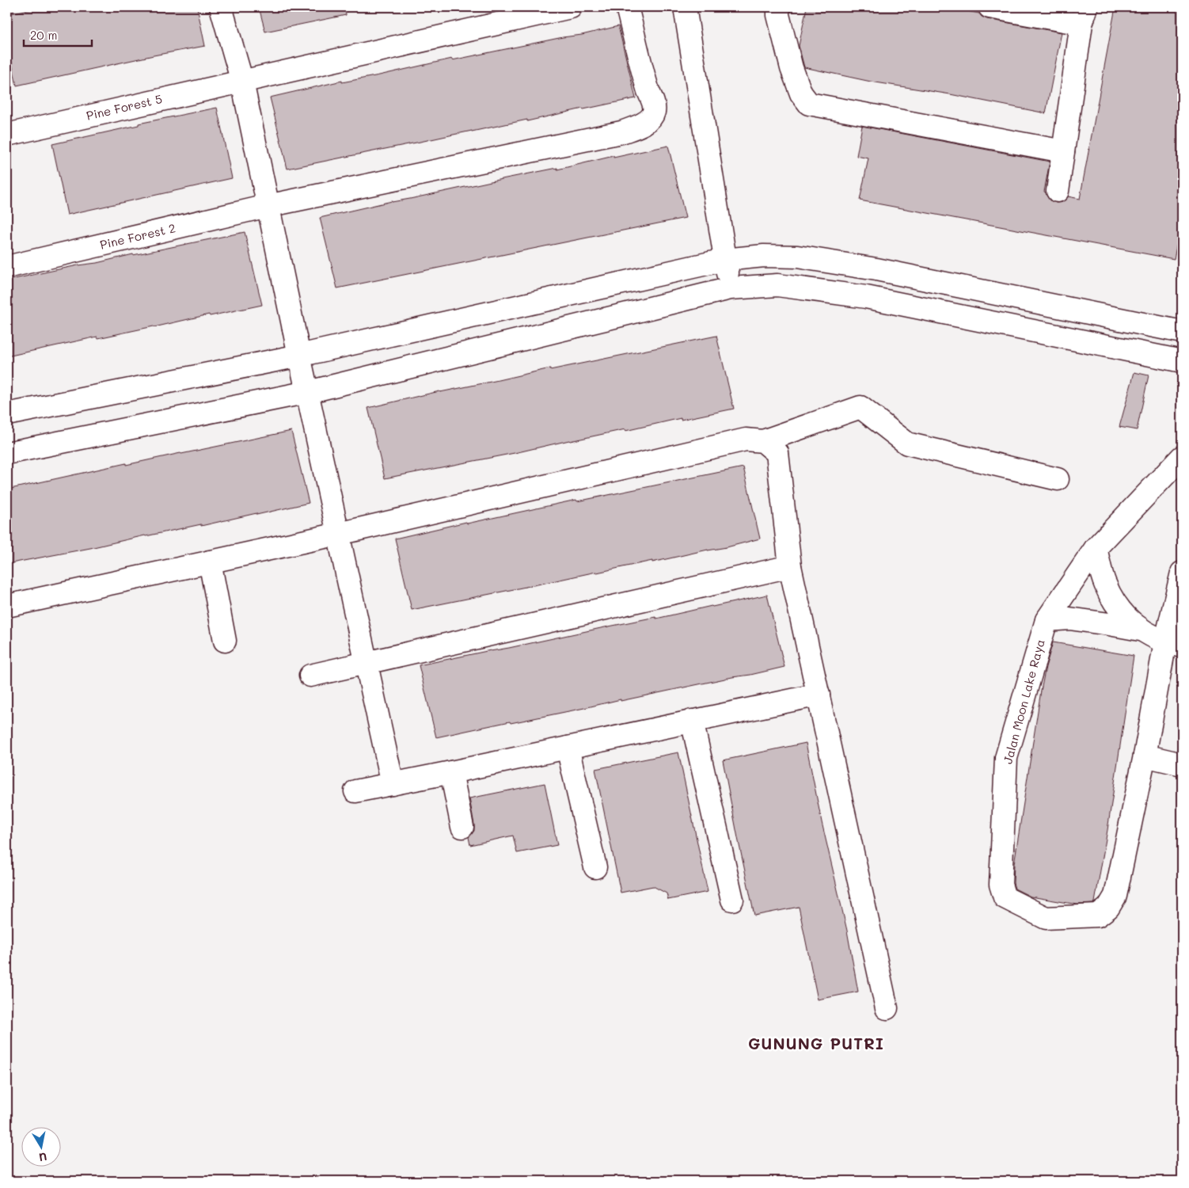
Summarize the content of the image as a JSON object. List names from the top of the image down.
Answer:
{
  "streets": {
    "street": ["Pine Forest 5", "Pine Forest 2", "Jalan Moon Lake Raya"]
  },
  "districts": ["GUNUNG PUTRI"],
  "scale_bar": "20 m",
  "north": "bottom"
}
